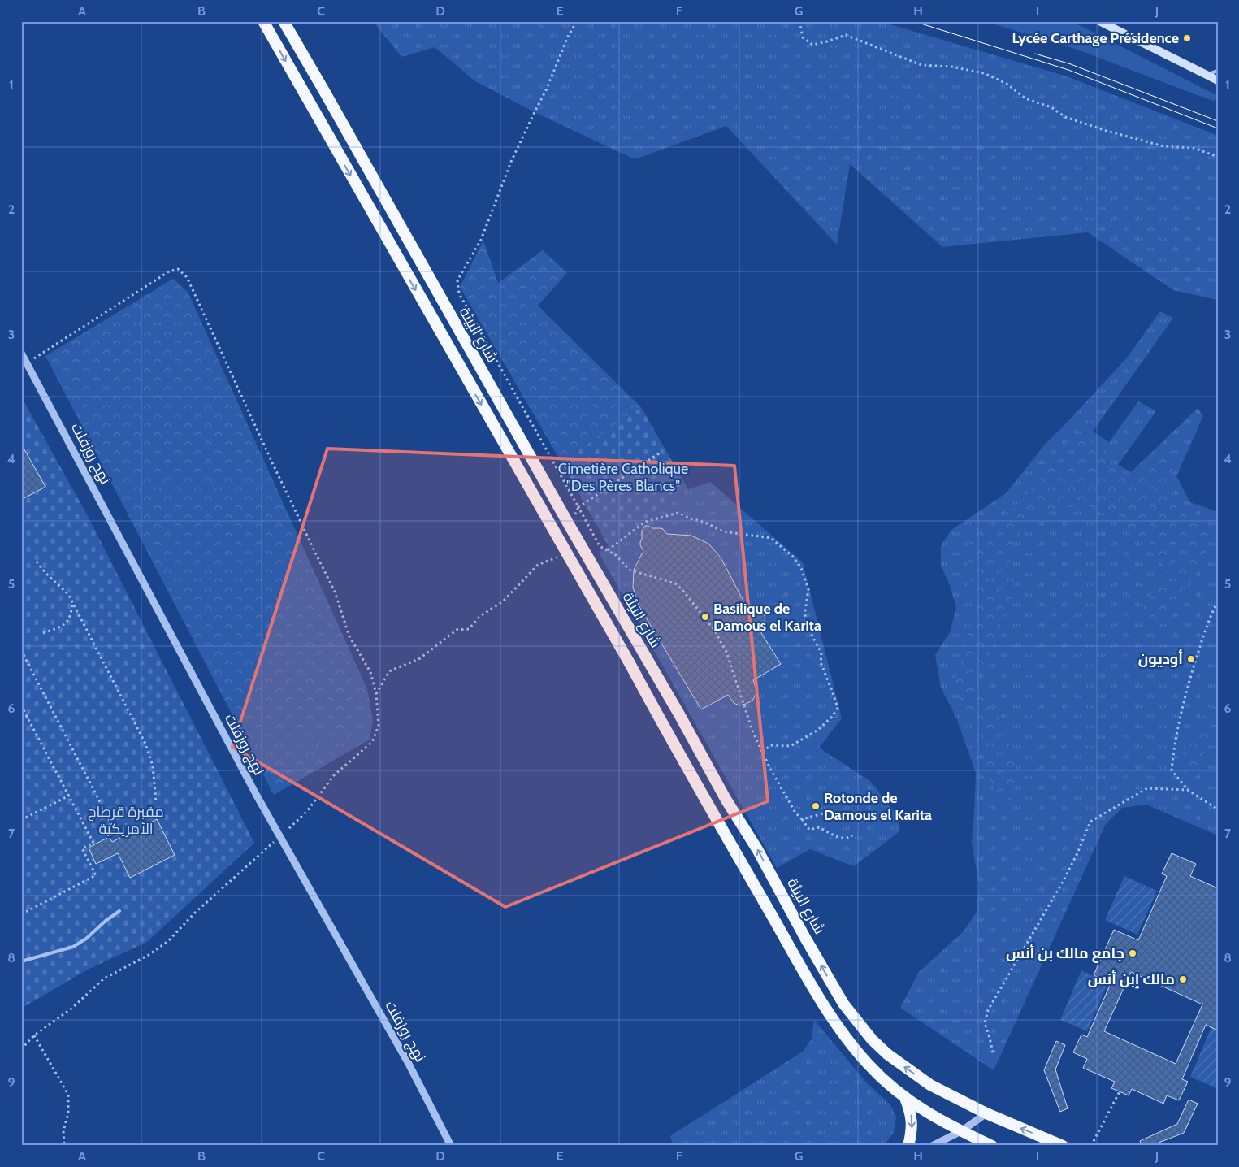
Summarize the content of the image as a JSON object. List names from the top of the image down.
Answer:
{
  "streets": {
    "highway": ["شارع البيئة"],
    "street": ["نهج روزفلت"]
  },
  "parks": ["Cimetière Catholique \"Des Pères Blancs\"", "مقبرة قرطاج الأمريكية"],
  "places": [
    "Lycée Carthage Présidence",
    "Basilique de Damous el Karita",
    "أوديون",
    "Rotonde de Damous el Karita",
    "جامع مالك بن أنس",
    "مالك إبن أنس"
  ],
  "grid": {
    "columns": [
      "A",
      "B",
      "C",
      "D",
      "E",
      "F",
      "G",
      "H",
      "I",
      "J"
    ],
    "rows": [
      "1",
      "2",
      "3",
      "4",
      "5",
      "6",
      "7",
      "8",
      "9"
    ]
  }
}
